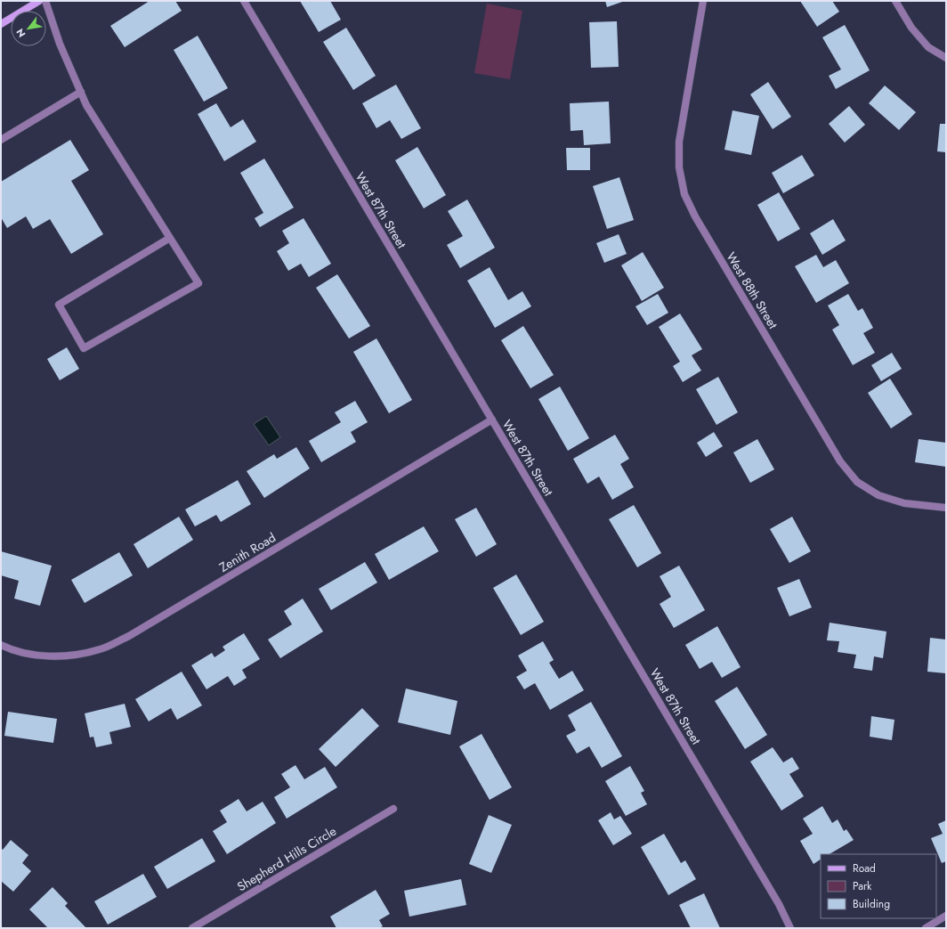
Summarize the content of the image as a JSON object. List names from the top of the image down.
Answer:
{
  "streets": {
    "street": [
      "West 87th Street",
      "West 88th Street",
      "Zenith Road",
      "Shepherd Hills Circle"
    ]
  },
  "crossings": [
    ["West 87th Street", "Zenith Road"]
  ],
  "legend": ["Road", "Park", "Building"],
  "north": "bottom left"
}
